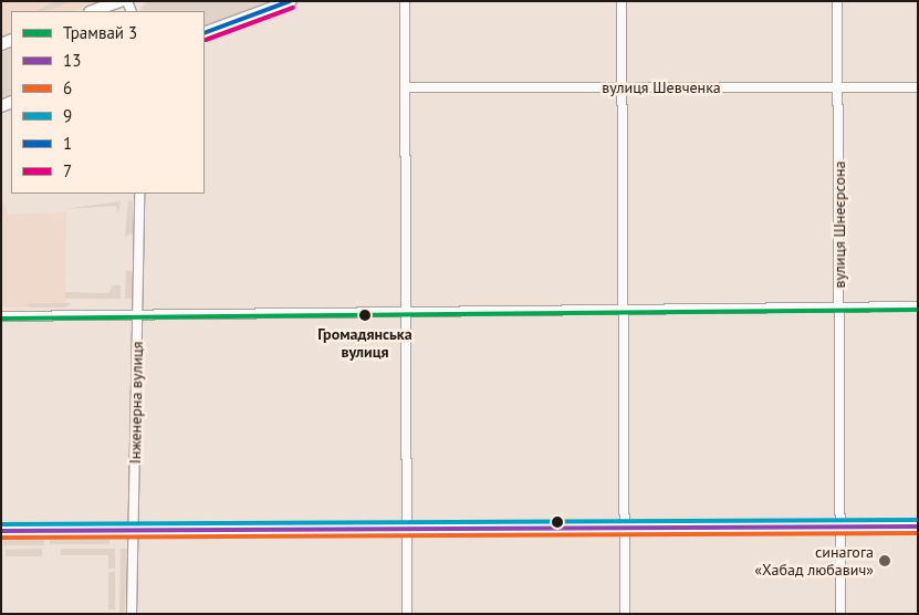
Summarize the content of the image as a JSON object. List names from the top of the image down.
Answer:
{
  "streets": {
    "street": ["вулиця Шевченка", "вулиця Шнеєрсона", "Інженерна вулиця"]
  },
  "crossings": [
    ["вулиця Шевченка", "вулиця Шнеєрсона"]
  ],
  "places": ["Громадянська вулиця", "синагога «Хабад любавич»"],
  "lines": [
    "transit line 1",
    "transit line 7",
    "tram line 3",
    "transit line 9",
    "transit line 13",
    "transit line 6"
  ],
  "legend": [
    "Трамвай 3",
    "13",
    "6",
    "9",
    "1",
    "7"
  ]
}
